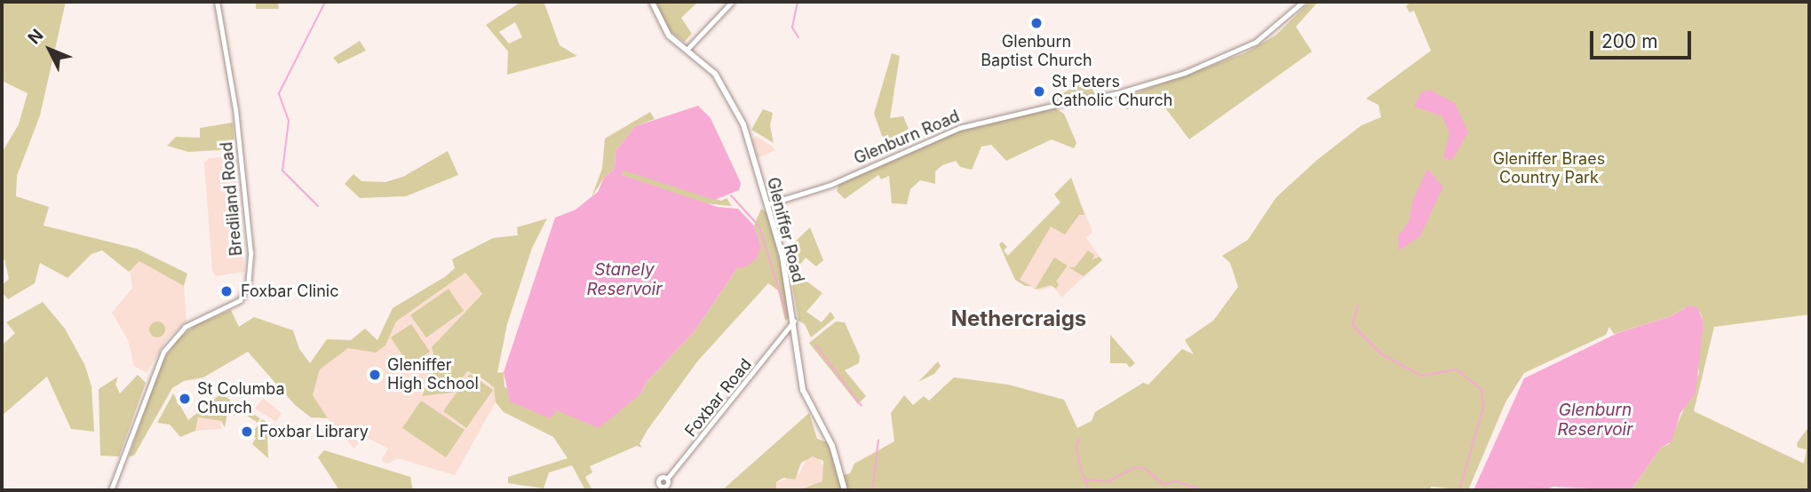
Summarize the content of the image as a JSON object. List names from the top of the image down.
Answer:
{
  "streets": {
    "main road": ["Gleniffer Road"],
    "street": ["Glenburn Road", "Brediland Road", "Foxbar Road"]
  },
  "crossings": [
    ["Glenburn Road", "Gleniffer Road"],
    ["Gleniffer Road", "Foxbar Road"]
  ],
  "districts": ["Nethercraigs"],
  "water": ["Stanely Reservoir", "Glenburn Reservoir"],
  "parks": ["Gleniffer Braes Country Park"],
  "places": [
    "Glenburn Baptist Church",
    "St Peters Catholic Church",
    "Foxbar Clinic",
    "Gleniffer High School",
    "St Columba Church",
    "Foxbar Library"
  ],
  "scale_bar": "200 m",
  "north": "top left"
}
